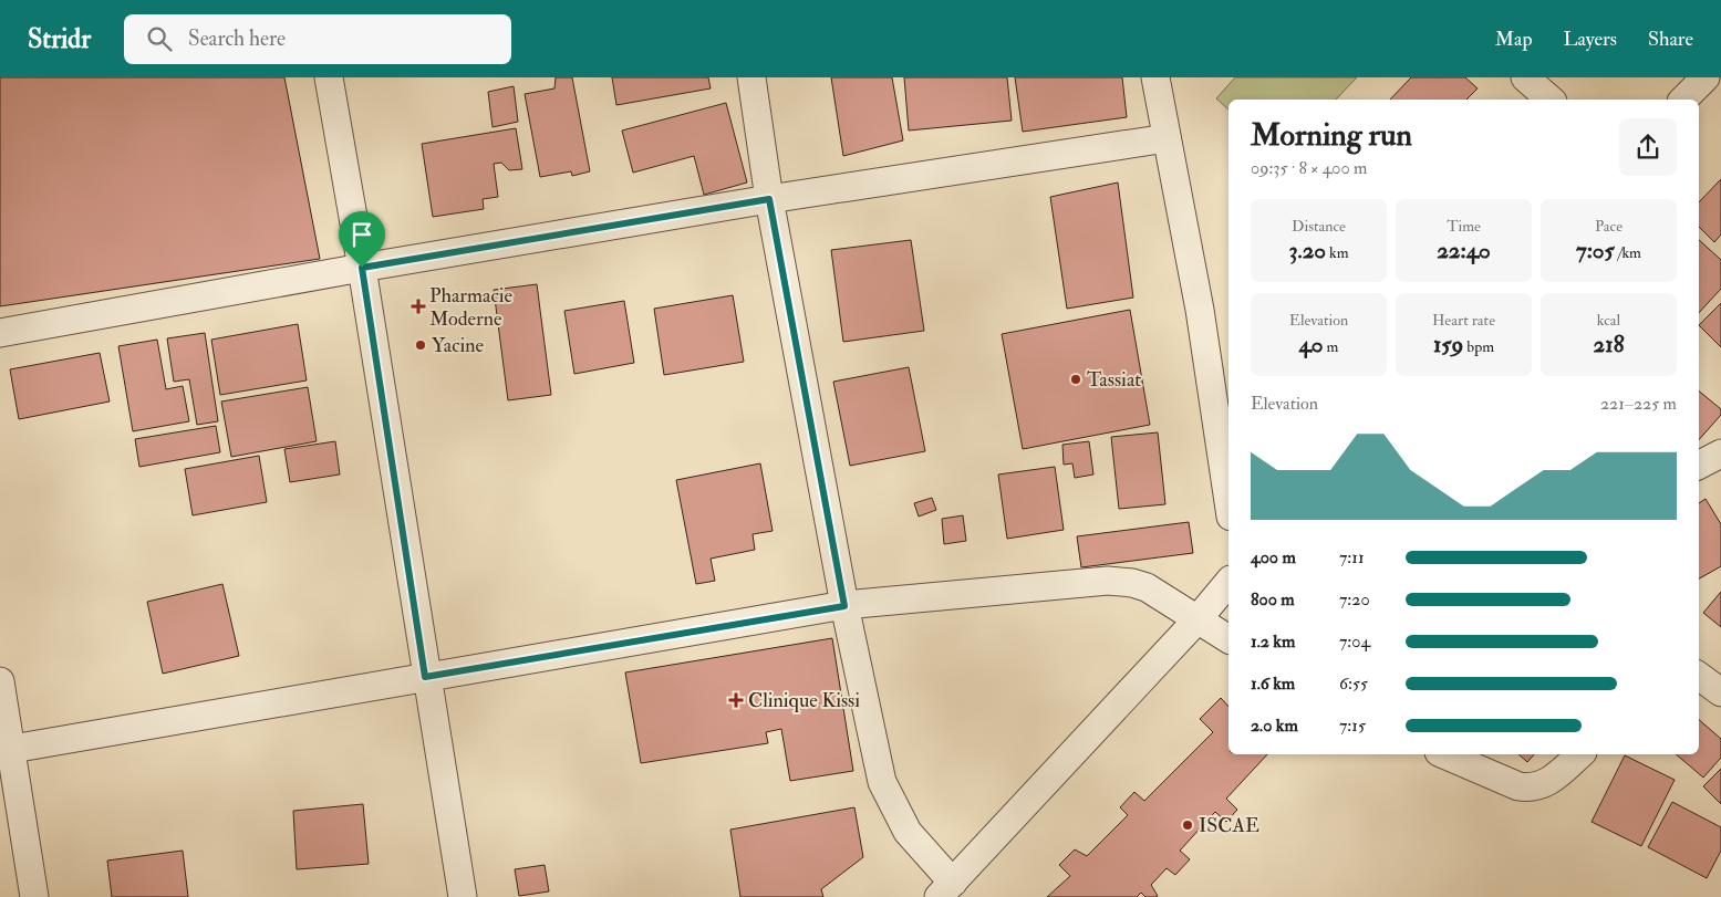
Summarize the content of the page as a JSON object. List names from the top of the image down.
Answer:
{
  "places": {
    "health": ["Pharmacie Moderne", "Clinique Kissi"],
    "other": ["Yacine", "Tassiat", "ISCAE"]
  },
  "page": {
    "header": "Stridr",
    "search": "Search here",
    "nav": ["Map", "Layers", "Share"],
    "heading": ["Morning run", "09:35 · 8 × 400 m"],
    "stats": [
      ["Distance", "3.20 km"],
      ["Time", "22:40"],
      ["Pace", "7:05 /km"],
      ["Elevation", "40 m"],
      ["Heart rate", "159 bpm"],
      ["kcal", "218"]
    ],
    "chart": ["Elevation", "221–225 m"],
    "list": [
      {
        "name": "400 m",
        "note": "7:11"
      },
      {
        "name": "800 m",
        "note": "7:20"
      },
      {
        "name": "1.2 km",
        "note": "7:04"
      },
      {
        "name": "1.6 km",
        "note": "6:55"
      },
      {
        "name": "2.0 km",
        "note": "7:15"
      }
    ]
  }
}
